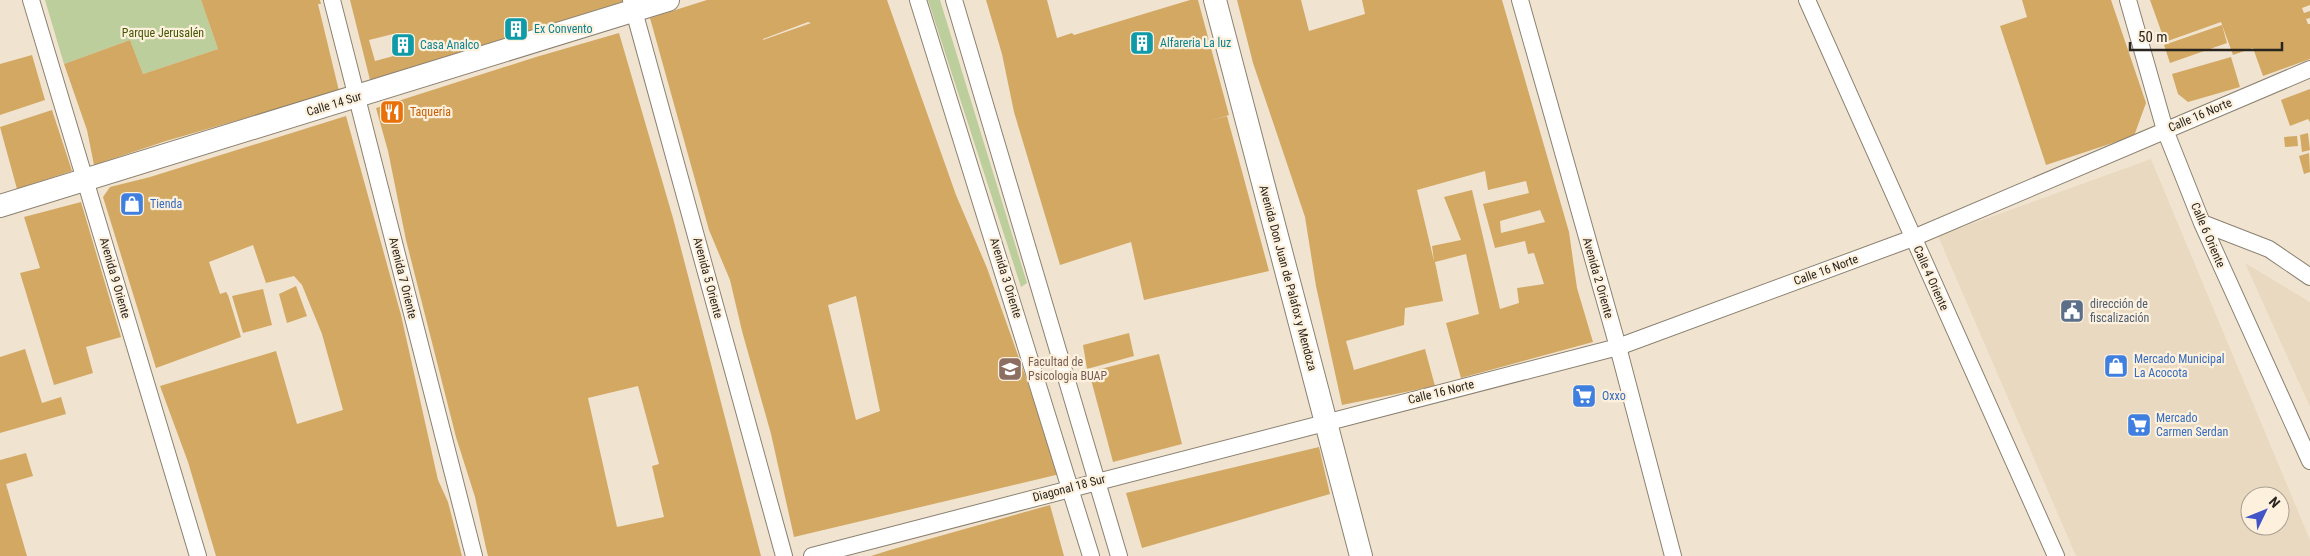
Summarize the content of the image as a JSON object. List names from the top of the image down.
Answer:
{
  "streets": {
    "main road": ["Calle 14 Sur", "Avenida Don Juan de Palafox y Mendoza"],
    "street": [
      "Calle 16 Norte",
      "Calle 6 Oriente",
      "Avenida 9 Oriente",
      "Avenida 7 Oriente",
      "Avenida 5 Oriente",
      "Avenida 3 Oriente",
      "Avenida 2 Oriente",
      "Calle 4 Oriente",
      "Diagonal 18 Sur"
    ]
  },
  "crossings": [
    ["Calle 14 Sur", "Avenida 9 Oriente"],
    ["Calle 14 Sur", "Avenida 7 Oriente"],
    ["Calle 14 Sur", "Avenida 5 Oriente"],
    ["Calle 16 Norte", "Calle 6 Oriente"],
    ["Calle 16 Norte", "Avenida Don Juan de Palafox y Mendoza"],
    ["Calle 16 Norte", "Avenida 2 Oriente"],
    ["Calle 16 Norte", "Calle 4 Oriente"],
    ["Calle 16 Norte", "Diagonal 18 Sur"],
    ["Avenida 3 Oriente", "Diagonal 18 Sur"],
    ["Avenida Don Juan de Palafox y Mendoza", "Diagonal 18 Sur"]
  ],
  "parks": ["Parque Jerusalén"],
  "places": {
    "building": ["Ex Convento", "Alfareria La luz", "Casa Analco"],
    "restaurant": ["Taqueria"],
    "shop": ["Tienda", "Mercado Municipal La Acocota"],
    "public building": ["dirección de fiscalización"],
    "school or university": ["Facultad de Psicologia BUAP"],
    "supermarket": ["Oxxo", "Mercado Carmen Serdan"]
  },
  "scale_bar": "50 m",
  "north": "top right"
}
